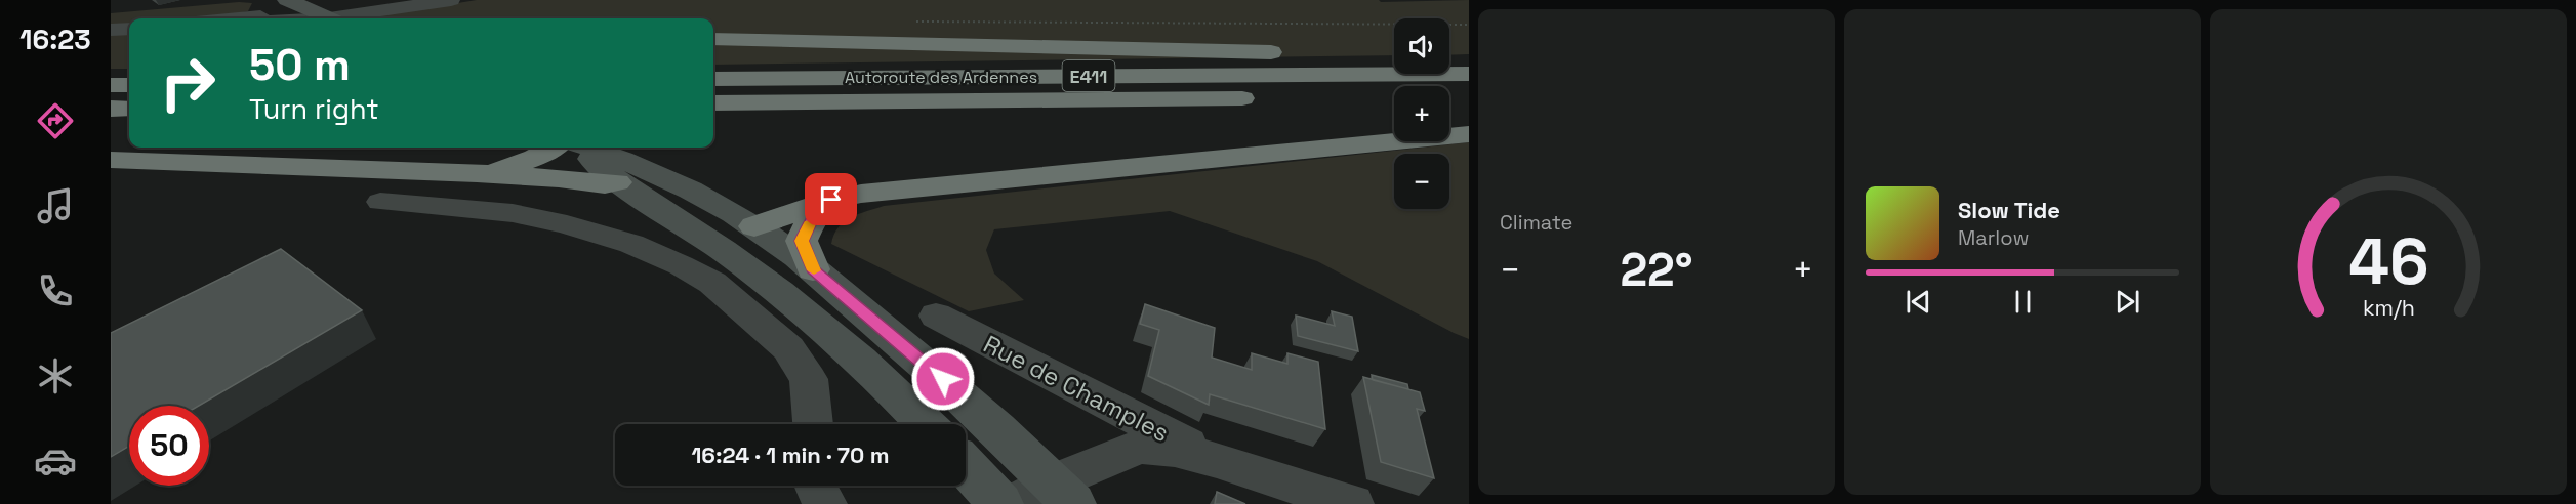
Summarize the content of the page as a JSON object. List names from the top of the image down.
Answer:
{
  "streets": {
    "highway": ["E411", "Autoroute des Ardennes"],
    "street": ["Rue de Champles"]
  },
  "page": {
    "tabs": "16:23",
    "tile": "Climate",
    "map_buttons": ["+", "−"],
    "turn": ["50 m", "Turn right"],
    "song": ["Slow Tide", "Marlow"],
    "heat": ["−", "22°", "+"],
    "limit": "50",
    "trip": "16:24 · 1 min · 70 m",
    "gauge": ["46", "km/h"]
  }
}
